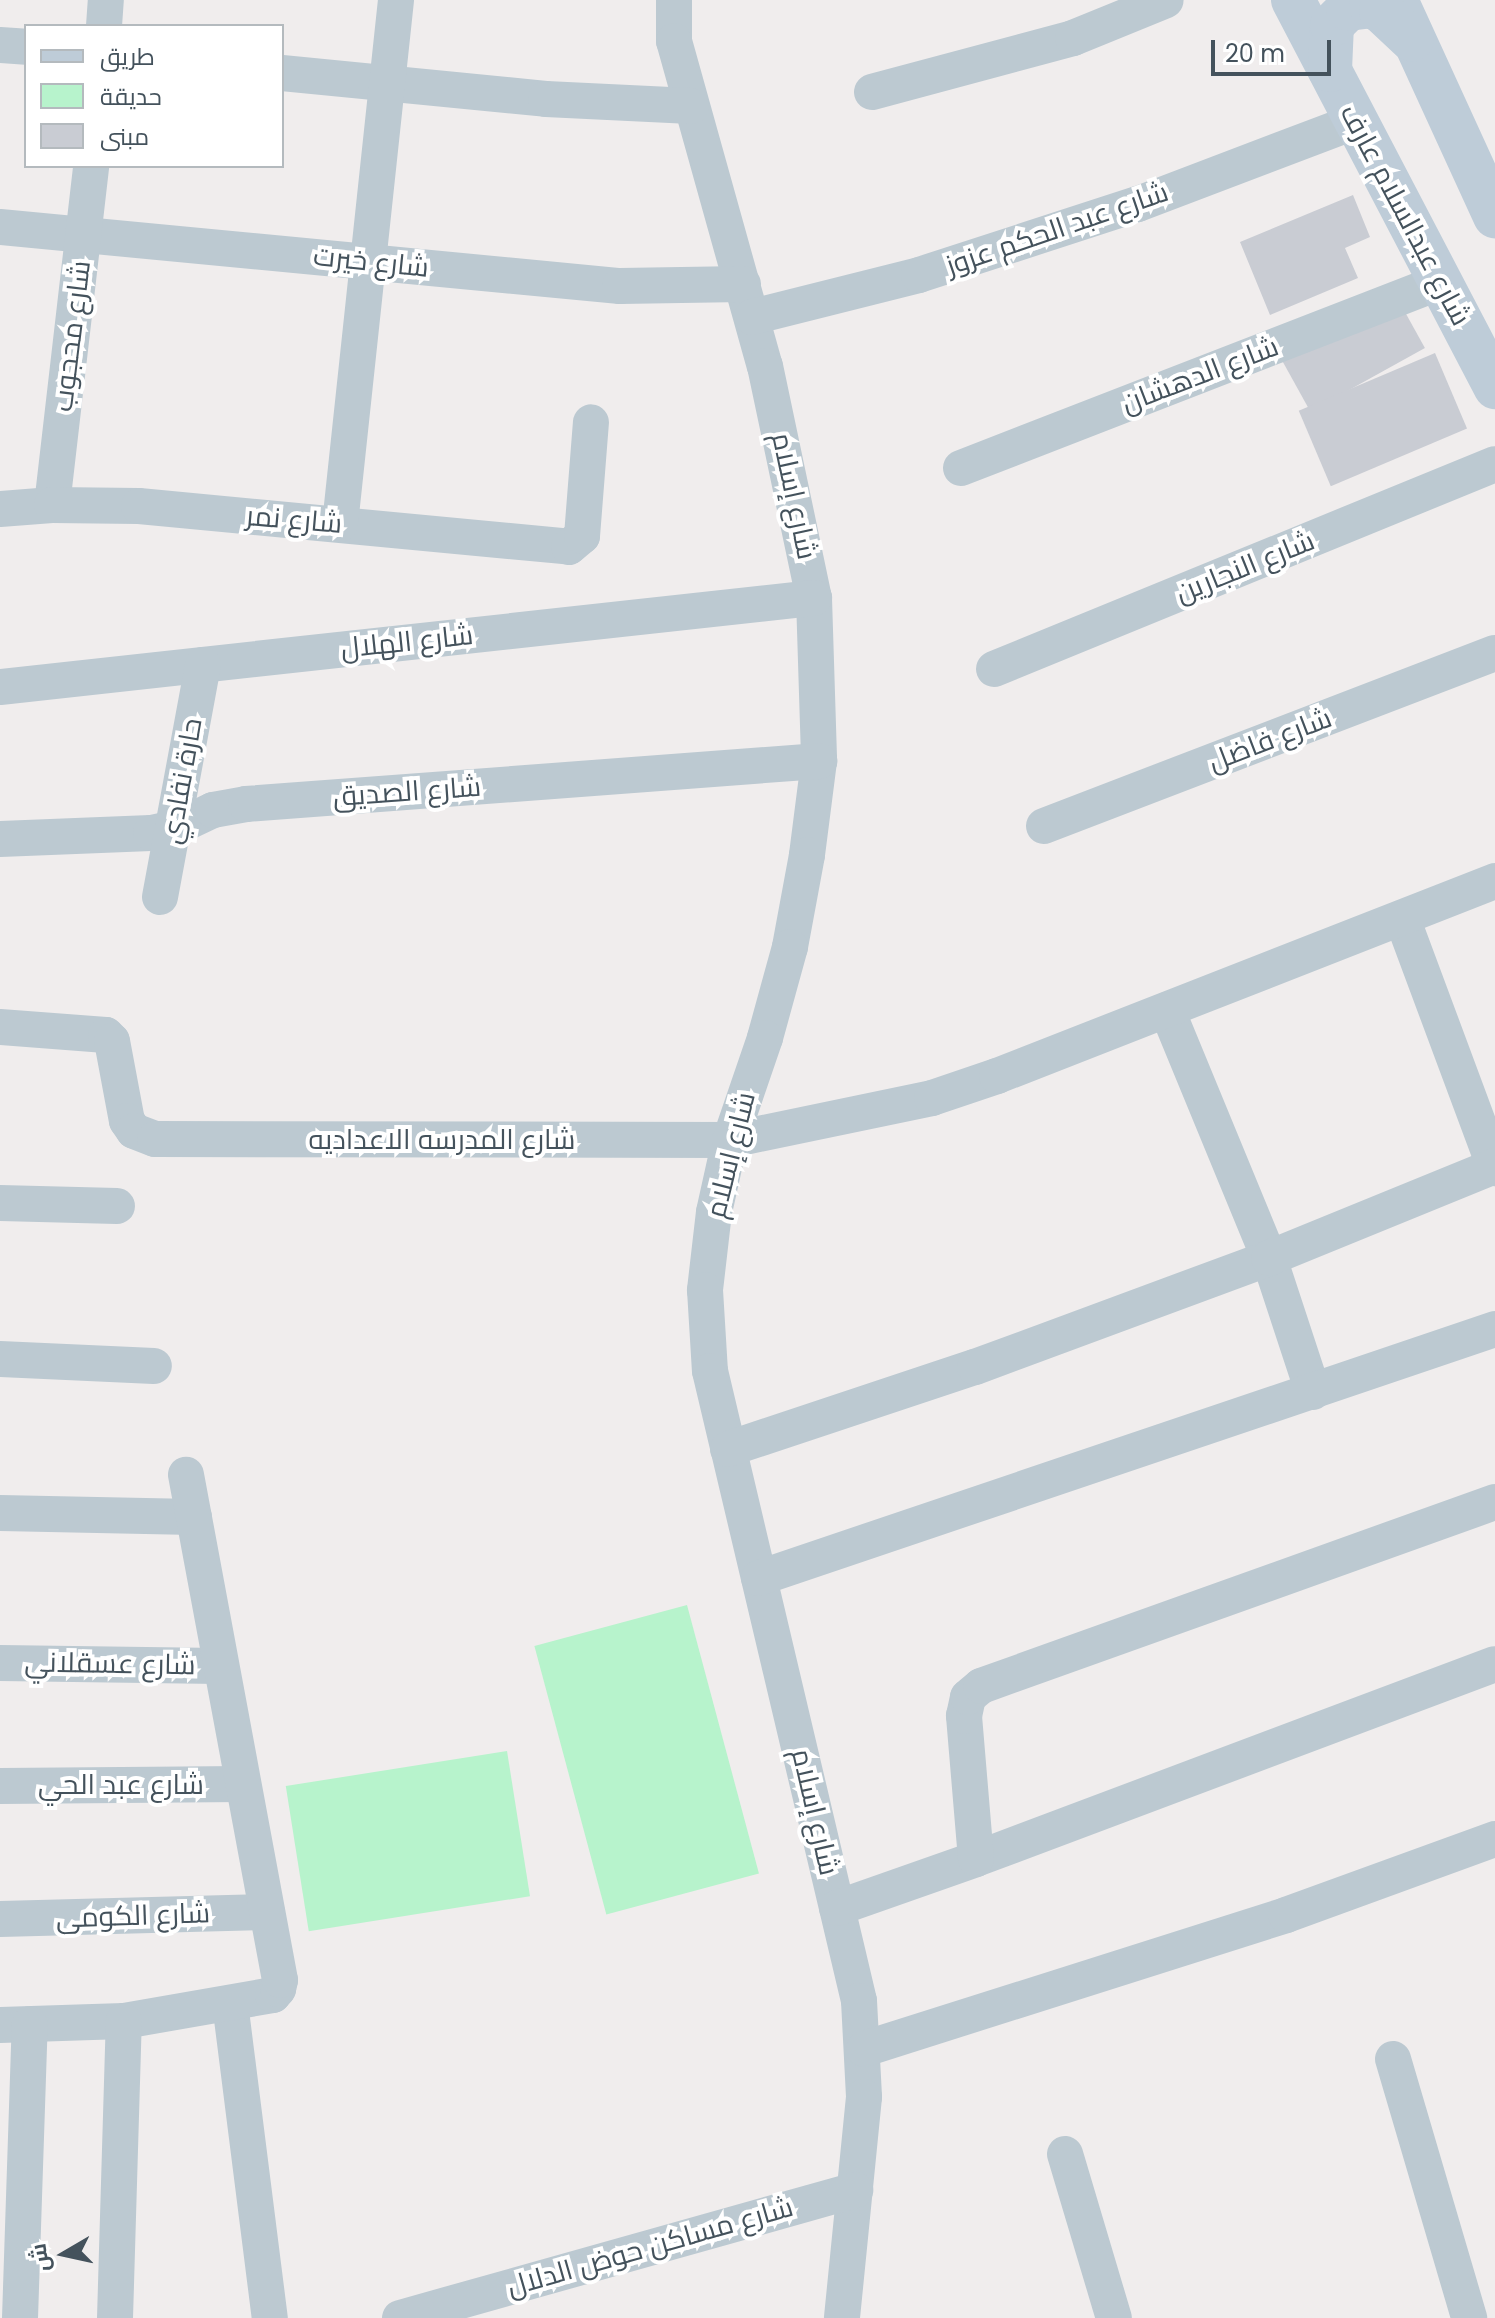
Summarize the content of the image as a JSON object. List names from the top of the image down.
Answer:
{
  "streets": {
    "main road": ["شارع عبدالسلام عارف"],
    "street": [
      "شارع عبد الحكم عزوز",
      "شارع خيرت",
      "شارع محجوب",
      "شارع الدهشان",
      "شارع إسلام",
      "شارع نمر",
      "شارع النجارين",
      "شارع الهلال",
      "شارع فاضل",
      "حارة نفادي",
      "شارع الصديق",
      "شارع المدرسه الاعداديه",
      "شارع عسقلاني",
      "شارع عبد الحي",
      "شارع الكومى",
      "شارع مساكن حوض الدلال"
    ]
  },
  "crossings": [
    ["شارع عبدالسلام عارف", "شارع عبد الحكم عزوز"],
    ["شارع عبدالسلام عارف", "شارع الدهشان"],
    ["شارع عبد الحكم عزوز", "شارع خيرت"],
    ["شارع عبد الحكم عزوز", "شارع إسلام"],
    ["شارع خيرت", "شارع محجوب"],
    ["شارع خيرت", "شارع إسلام"],
    ["شارع محجوب", "شارع نمر"],
    ["شارع إسلام", "شارع الهلال"],
    ["شارع إسلام", "شارع الصديق"],
    ["شارع إسلام", "شارع المدرسه الاعداديه"],
    ["شارع إسلام", "شارع مساكن حوض الدلال"],
    ["شارع الهلال", "حارة نفادي"],
    ["حارة نفادي", "شارع الصديق"]
  ],
  "legend": ["طريق", "حديقة", "مبنى"],
  "scale_bar": "20 m",
  "north": "left"
}
